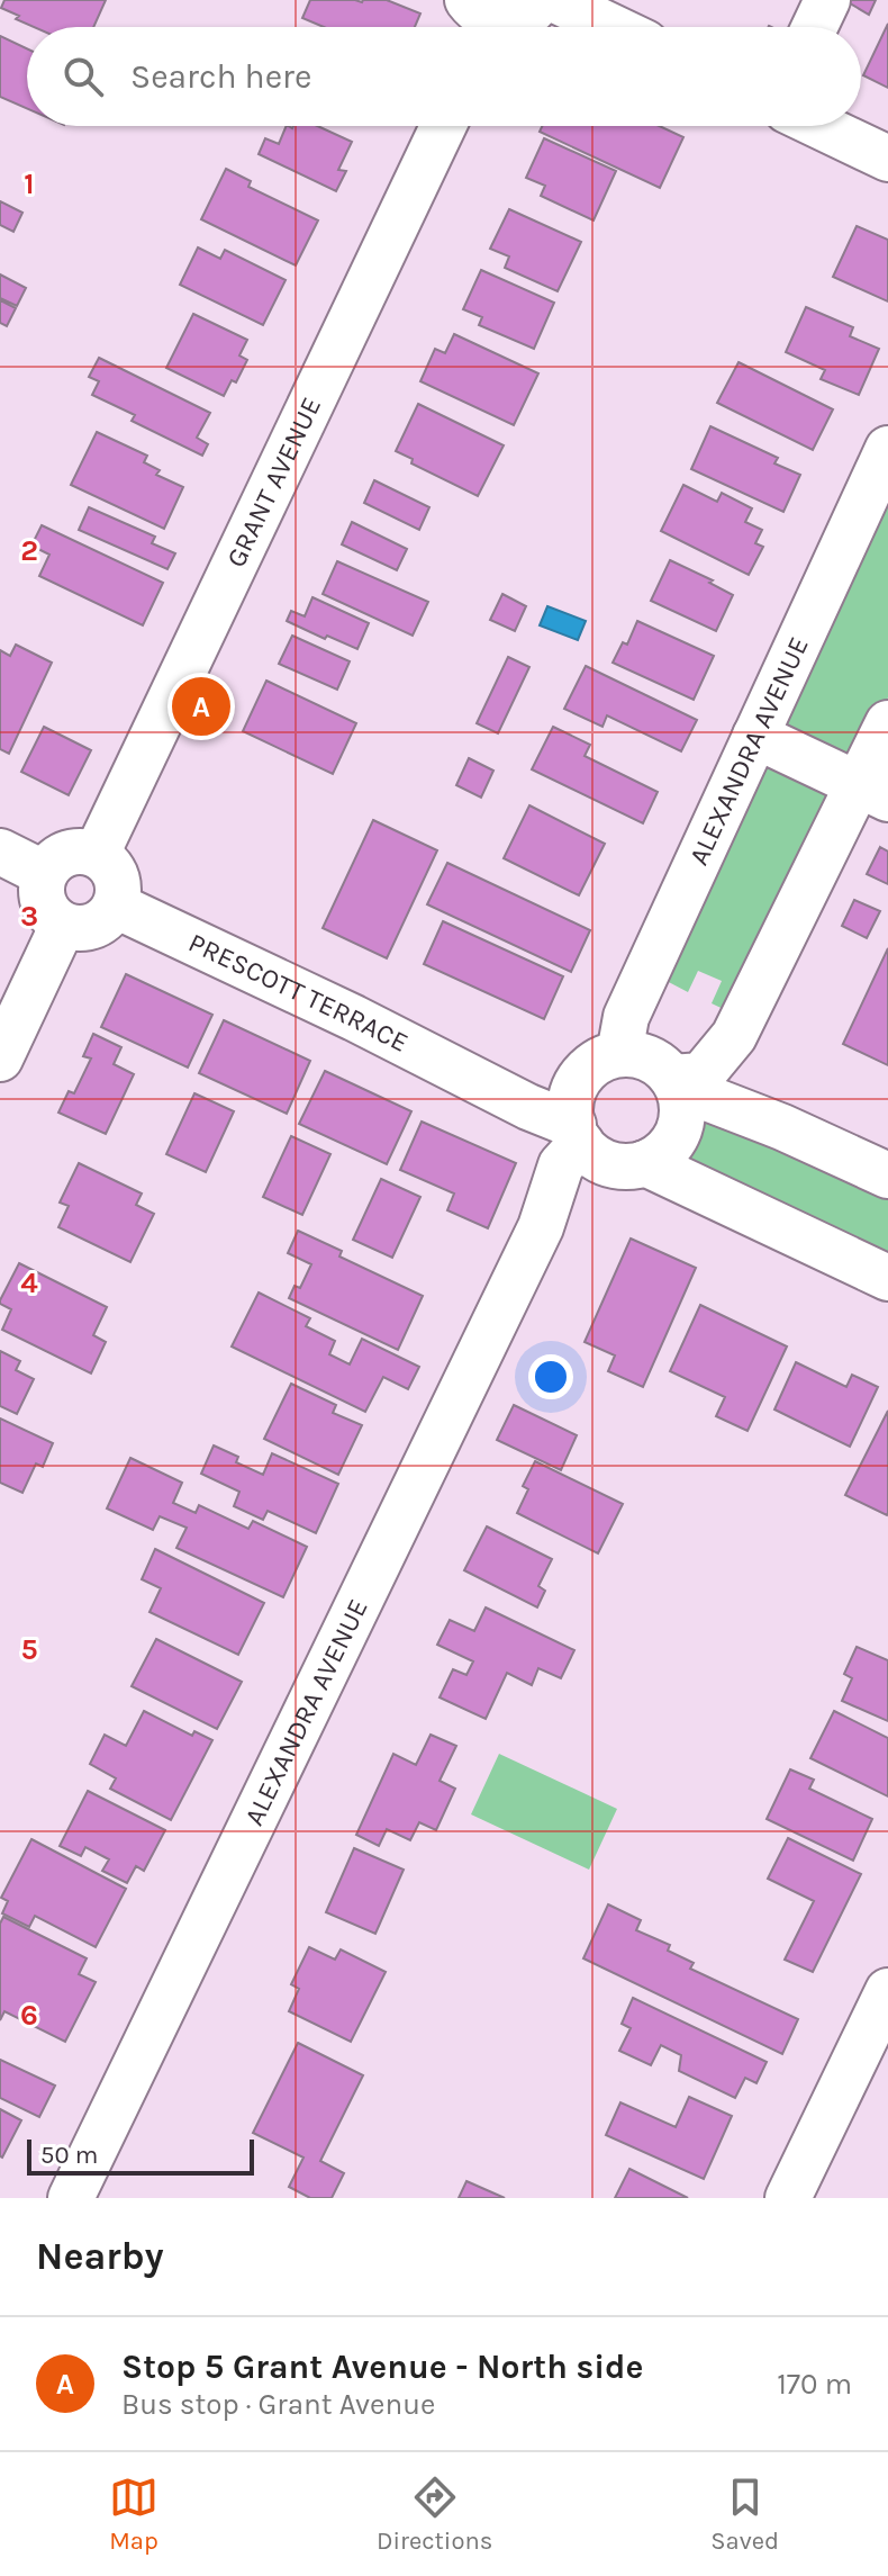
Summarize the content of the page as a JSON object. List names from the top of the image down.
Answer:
{
  "streets": {
    "street": ["GRANT AVENUE", "ALEXANDRA AVENUE", "PRESCOTT TERRACE"]
  },
  "crossings": [
    ["GRANT AVENUE", "PRESCOTT TERRACE"],
    ["ALEXANDRA AVENUE", "PRESCOTT TERRACE"]
  ],
  "scale_bar": "50 m",
  "page": {
    "search": "Search here",
    "pins": "A",
    "scale": "50 m",
    "heading": "Nearby",
    "list": [
      {
        "mark": "A",
        "name": "Stop 5 Grant Avenue - North side",
        "note": "Bus stop · Grant Avenue",
        "value": "170 m"
      }
    ],
    "nav": ["Map", "Directions", "Saved"]
  },
  "grid": {
    "rows": [
      "1",
      "2",
      "3",
      "4",
      "5",
      "6"
    ]
  }
}
